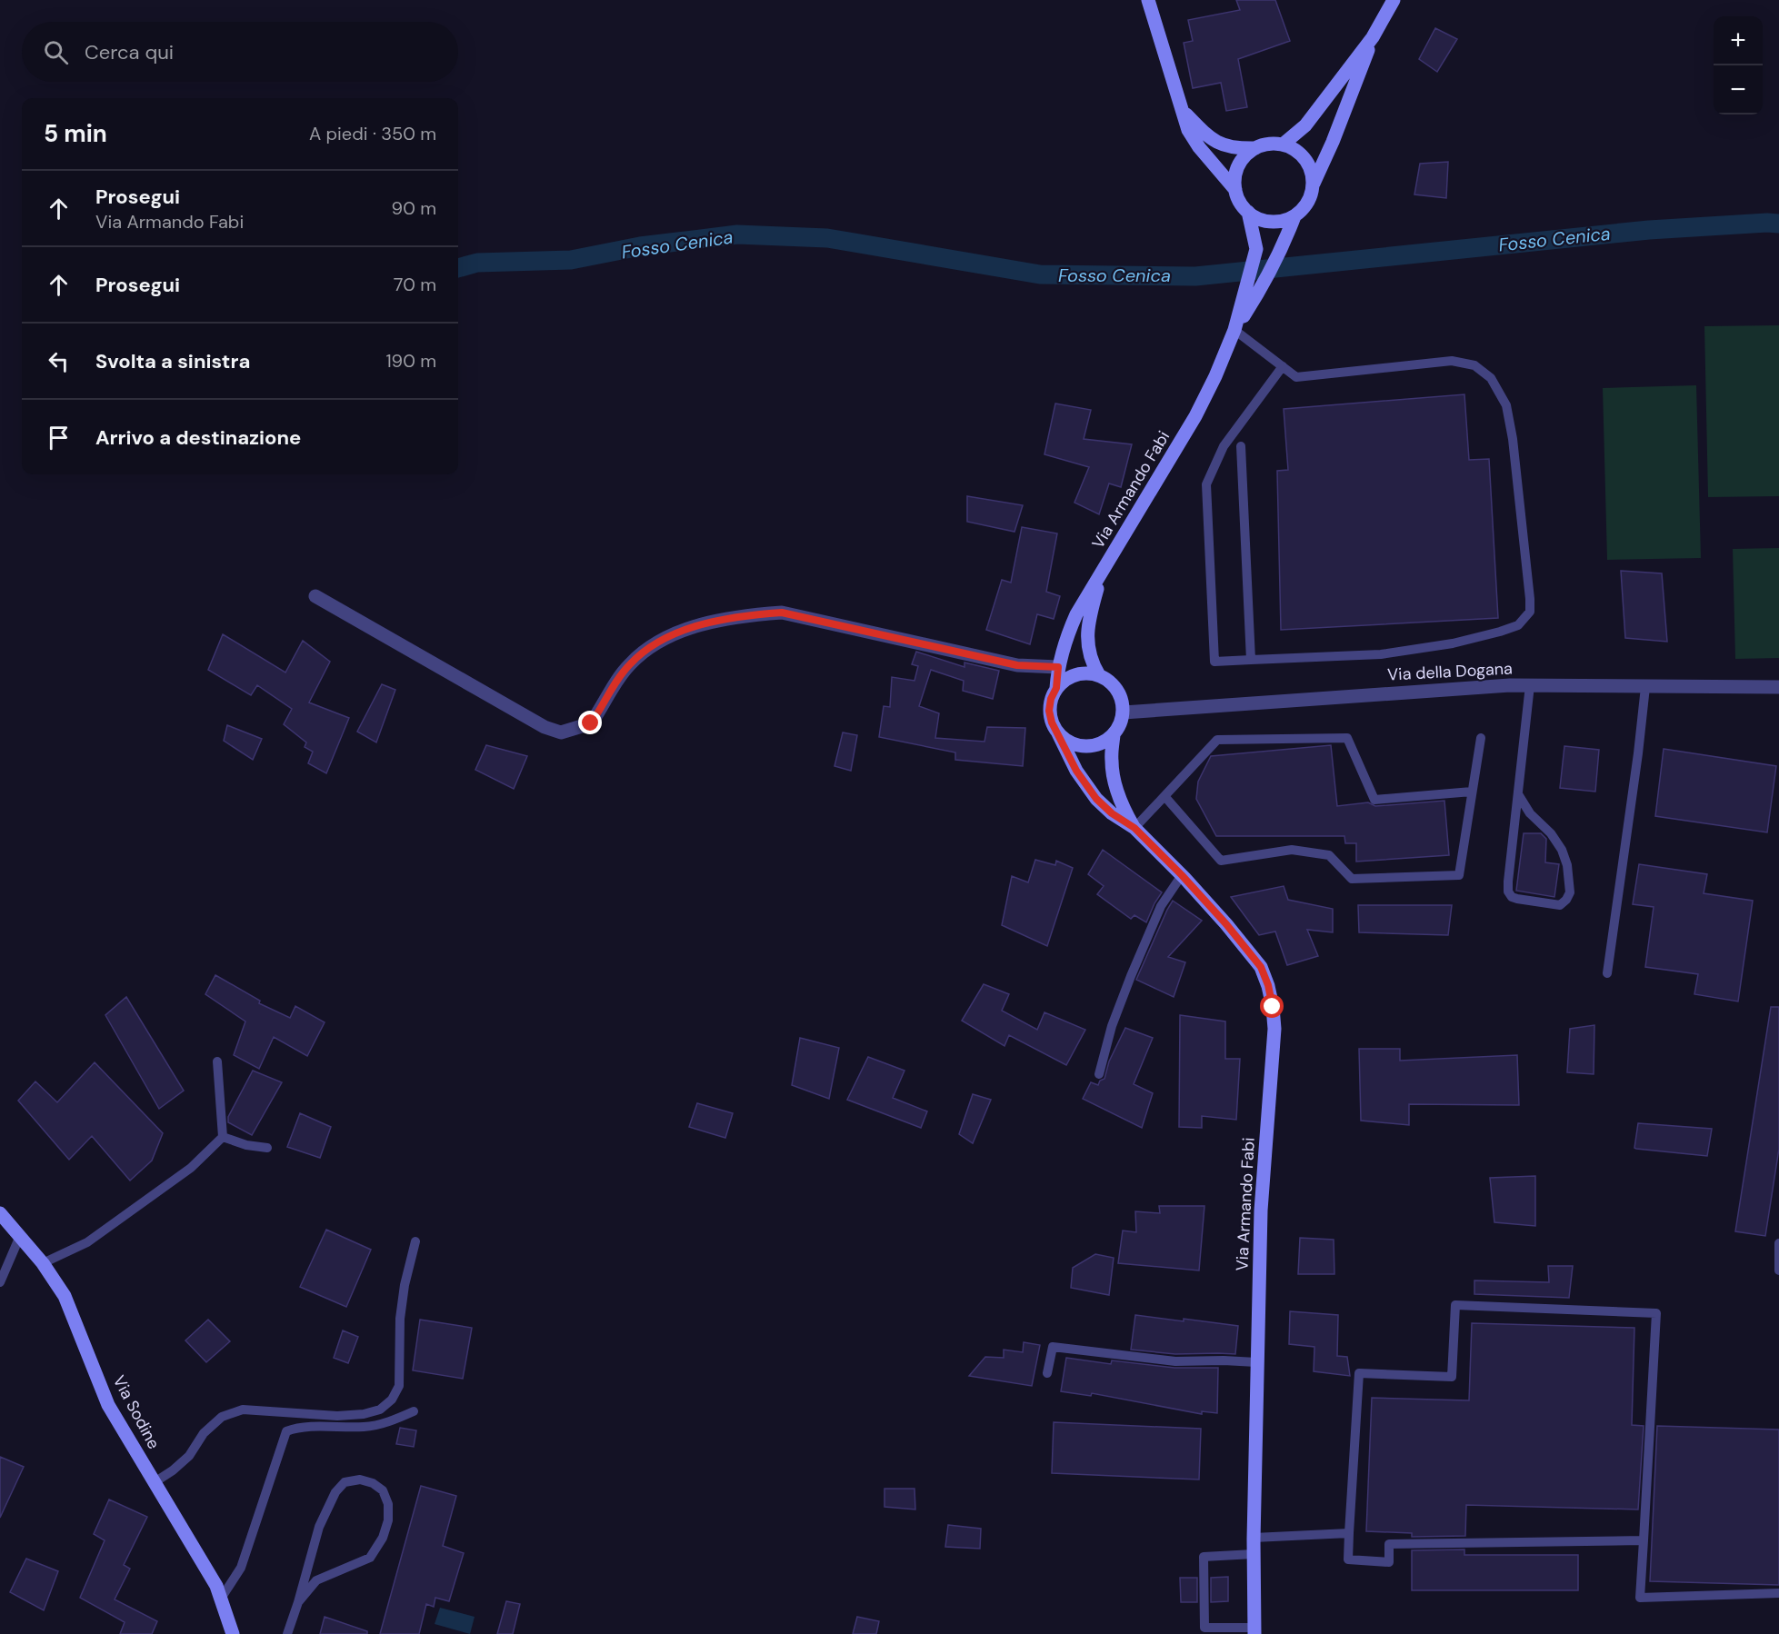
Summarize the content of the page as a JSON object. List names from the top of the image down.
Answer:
{
  "streets": {
    "street": ["Via Armando Fabi", "Via della Dogana", "Via Sodine"]
  },
  "crossings": [
    ["Via Armando Fabi", "Via della Dogana"]
  ],
  "water": ["Fosso Cenica"],
  "page": {
    "map_buttons": ["+", "−"],
    "search": "Cerca qui",
    "heading": ["5 min", "A piedi · 350 m"],
    "list": [
      ["Prosegui", "Via Armando Fabi", "90 m"],
      ["Prosegui", "70 m"],
      ["Svolta a sinistra", "190 m"],
      "Arrivo a destinazione"
    ]
  }
}
